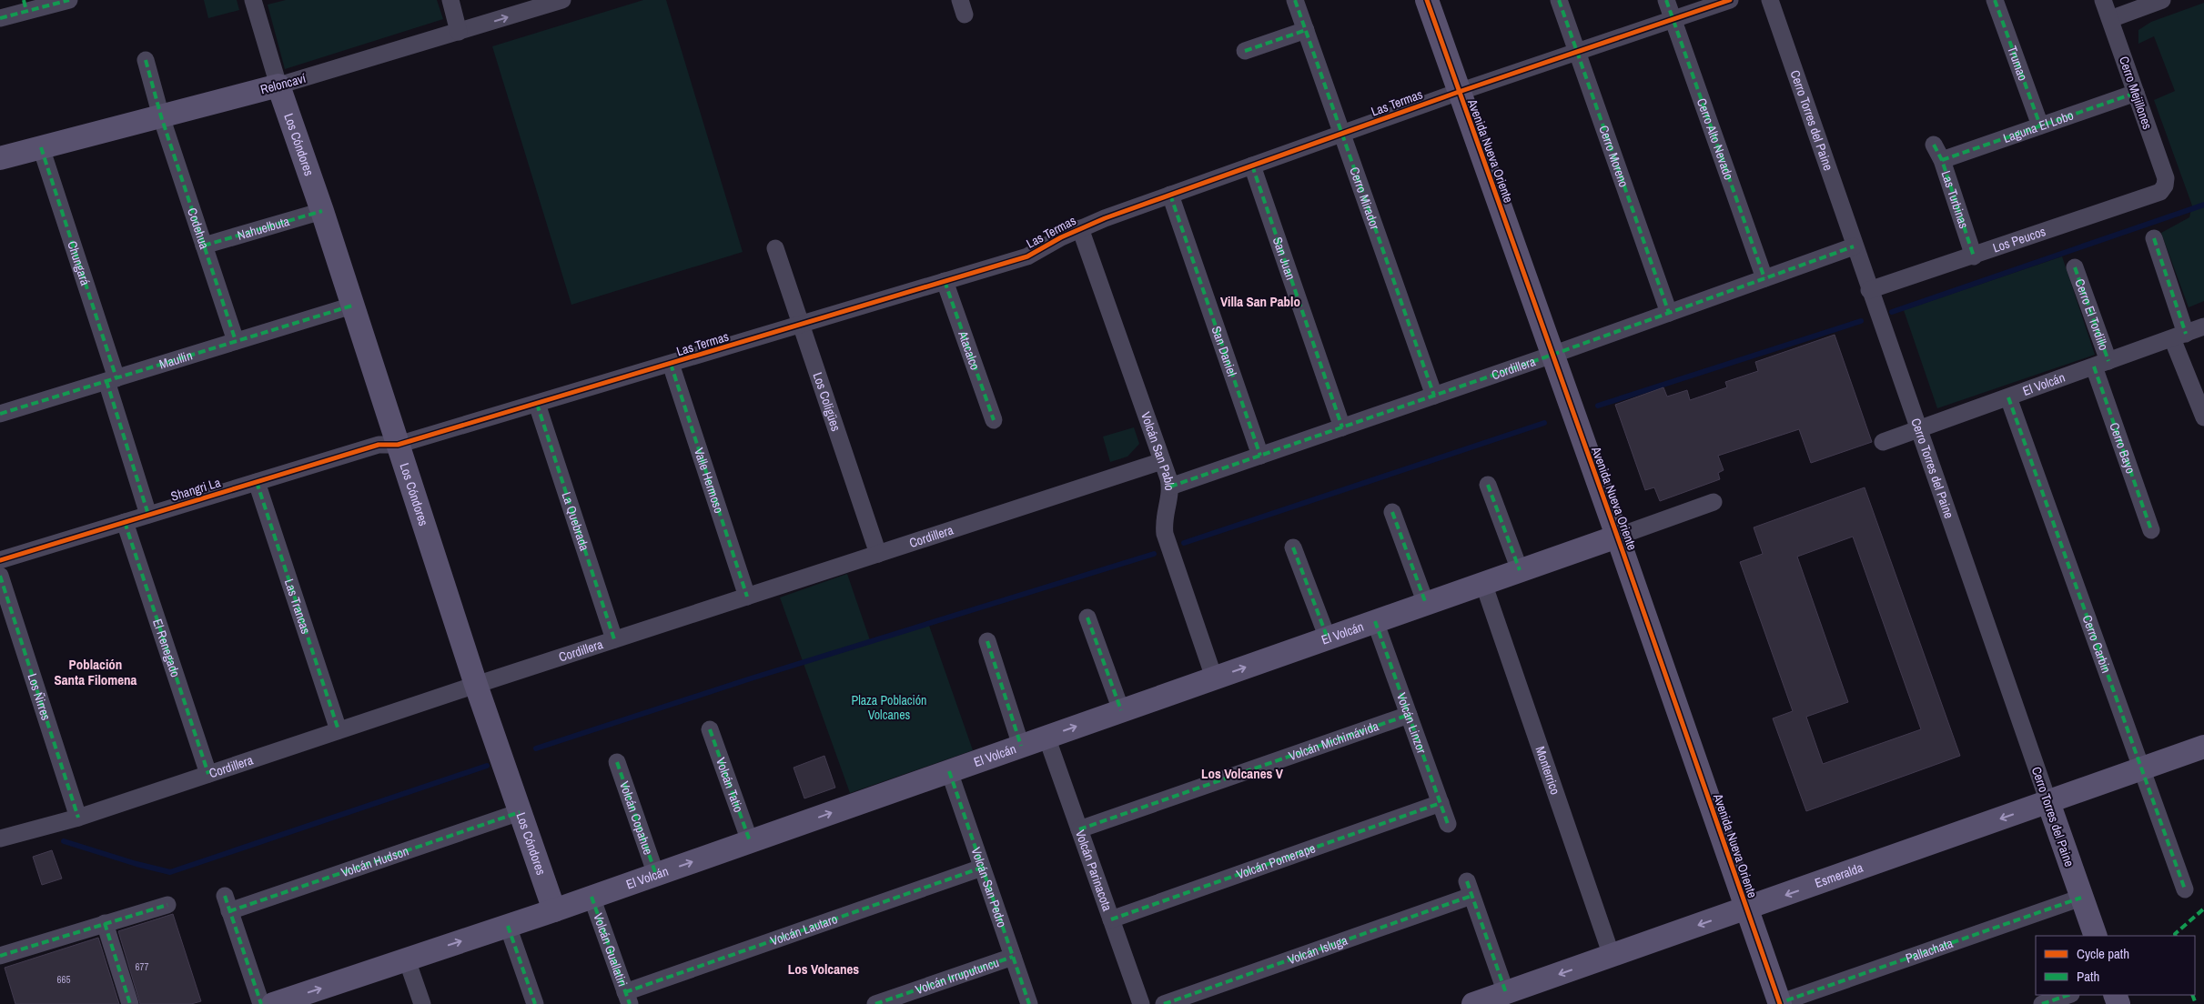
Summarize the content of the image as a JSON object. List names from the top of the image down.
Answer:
{
  "streets": {
    "street": [
      "Trumao",
      "Reloncaví",
      "Cerro Mejillones",
      "Las Termas",
      "Cerro Torres del Paine",
      "Laguna El Lobo",
      "Cerro Alto Nevado",
      "Los Cóndores",
      "Avenida Nueva Oriente",
      "Cerro Moreno",
      "Cerro Mirador",
      "Las Turbinas",
      "Codehua",
      "Nahuelbuta",
      "Los Peucos",
      "San Juan",
      "Chungará",
      "Cerro El Tordillo",
      "Atacalco",
      "San Daniel",
      "Maullin",
      "Cordillera",
      "El Volcán",
      "Los Coligües",
      "Cerro Bayo",
      "Volcán San Pablo",
      "Valle Hermoso",
      "Shangri La",
      "La Quebrada",
      "Las Trancas",
      "Cerro Carbin",
      "El Renegado",
      "Los Ñirres",
      "Volcán Linzor",
      "Volcán Michimávida",
      "Monterrico",
      "Volcán Tatio",
      "Volcán Copahue",
      "Volcán Hudson",
      "Volcán Pomerape",
      "Volcán Parinacota",
      "Esmeralda",
      "Volcán San Pedro",
      "Volcán Lautaro",
      "Volcán Isluga",
      "Volcán Guallatiri",
      "Pallachata",
      "Volcán Irruputuncu"
    ]
  },
  "crossings": [
    ["Trumao", "Laguna El Lobo"],
    ["Reloncaví", "Los Cóndores"],
    ["Reloncaví", "Codehua"],
    ["Reloncaví", "Chungará"],
    ["Cerro Mejillones", "Laguna El Lobo"],
    ["Cerro Mejillones", "Los Peucos"],
    ["Las Termas", "Cerro Alto Nevado"],
    ["Las Termas", "Los Cóndores"],
    ["Las Termas", "Avenida Nueva Oriente"],
    ["Las Termas", "Cerro Moreno"],
    ["Las Termas", "Cerro Mirador"],
    ["Las Termas", "San Juan"],
    ["Las Termas", "Atacalco"],
    ["Las Termas", "San Daniel"],
    ["Las Termas", "Los Coligües"],
    ["Las Termas", "Volcán San Pablo"],
    ["Las Termas", "Valle Hermoso"],
    ["Las Termas", "Shangri La"],
    ["Las Termas", "La Quebrada"],
    ["Cerro Torres del Paine", "Los Peucos"],
    ["Cerro Torres del Paine", "Cordillera"],
    ["Cerro Torres del Paine", "El Volcán"],
    ["Cerro Torres del Paine", "Esmeralda"],
    ["Cerro Torres del Paine", "Pallachata"],
    ["Laguna El Lobo", "Las Turbinas"],
    ["Cerro Alto Nevado", "Cordillera"],
    ["Los Cóndores", "Nahuelbuta"],
    ["Los Cóndores", "Maullin"],
    ["Los Cóndores", "Cordillera"],
    ["Los Cóndores", "El Volcán"],
    ["Los Cóndores", "Shangri La"],
    ["Los Cóndores", "Volcán Hudson"],
    ["Avenida Nueva Oriente", "Cordillera"],
    ["Avenida Nueva Oriente", "El Volcán"],
    ["Avenida Nueva Oriente", "Esmeralda"],
    ["Avenida Nueva Oriente", "Pallachata"],
    ["Cerro Moreno", "Cordillera"],
    ["Cerro Mirador", "Cordillera"],
    ["Las Turbinas", "Los Peucos"],
    ["Codehua", "Nahuelbuta"],
    ["Codehua", "Maullin"],
    ["San Juan", "Cordillera"],
    ["Chungará", "Maullin"],
    ["Chungará", "Shangri La"],
    ["Cerro El Tordillo", "El Volcán"],
    ["Cerro El Tordillo", "Cerro Bayo"],
    ["San Daniel", "Cordillera"],
    ["Cordillera", "Los Coligües"],
    ["Cordillera", "Volcán San Pablo"],
    ["Cordillera", "Valle Hermoso"],
    ["Cordillera", "La Quebrada"],
    ["Cordillera", "Las Trancas"],
    ["Cordillera", "El Renegado"],
    ["Cordillera", "Los Ñirres"],
    ["El Volcán", "Cerro Bayo"],
    ["El Volcán", "Volcán San Pablo"],
    ["El Volcán", "Cerro Carbin"],
    ["El Volcán", "Volcán Linzor"],
    ["El Volcán", "Monterrico"],
    ["El Volcán", "Volcán Tatio"],
    ["El Volcán", "Volcán Copahue"],
    ["El Volcán", "Volcán Parinacota"],
    ["El Volcán", "Volcán San Pedro"],
    ["El Volcán", "Volcán Guallatiri"],
    ["Shangri La", "Las Trancas"],
    ["Shangri La", "El Renegado"],
    ["Cerro Carbin", "Esmeralda"],
    ["Volcán Linzor", "Volcán Michimávida"],
    ["Volcán Linzor", "Volcán Pomerape"],
    ["Volcán Michimávida", "Volcán Parinacota"],
    ["Monterrico", "Esmeralda"],
    ["Volcán Pomerape", "Volcán Parinacota"],
    ["Esmeralda", "Volcán Isluga"],
    ["Volcán San Pedro", "Volcán Lautaro"],
    ["Volcán San Pedro", "Volcán Irruputuncu"],
    ["Volcán Lautaro", "Volcán Guallatiri"]
  ],
  "one_way": ["El Volcán", "Esmeralda"],
  "districts": [
    "Villa San Pablo",
    "Población Santa Filomena",
    "Los Volcanes V",
    "Los Volcanes"
  ],
  "parks": ["Plaza Población Volcanes"],
  "house_numbers": ["677", "665"],
  "legend": ["Cycle path", "Path"]
}
